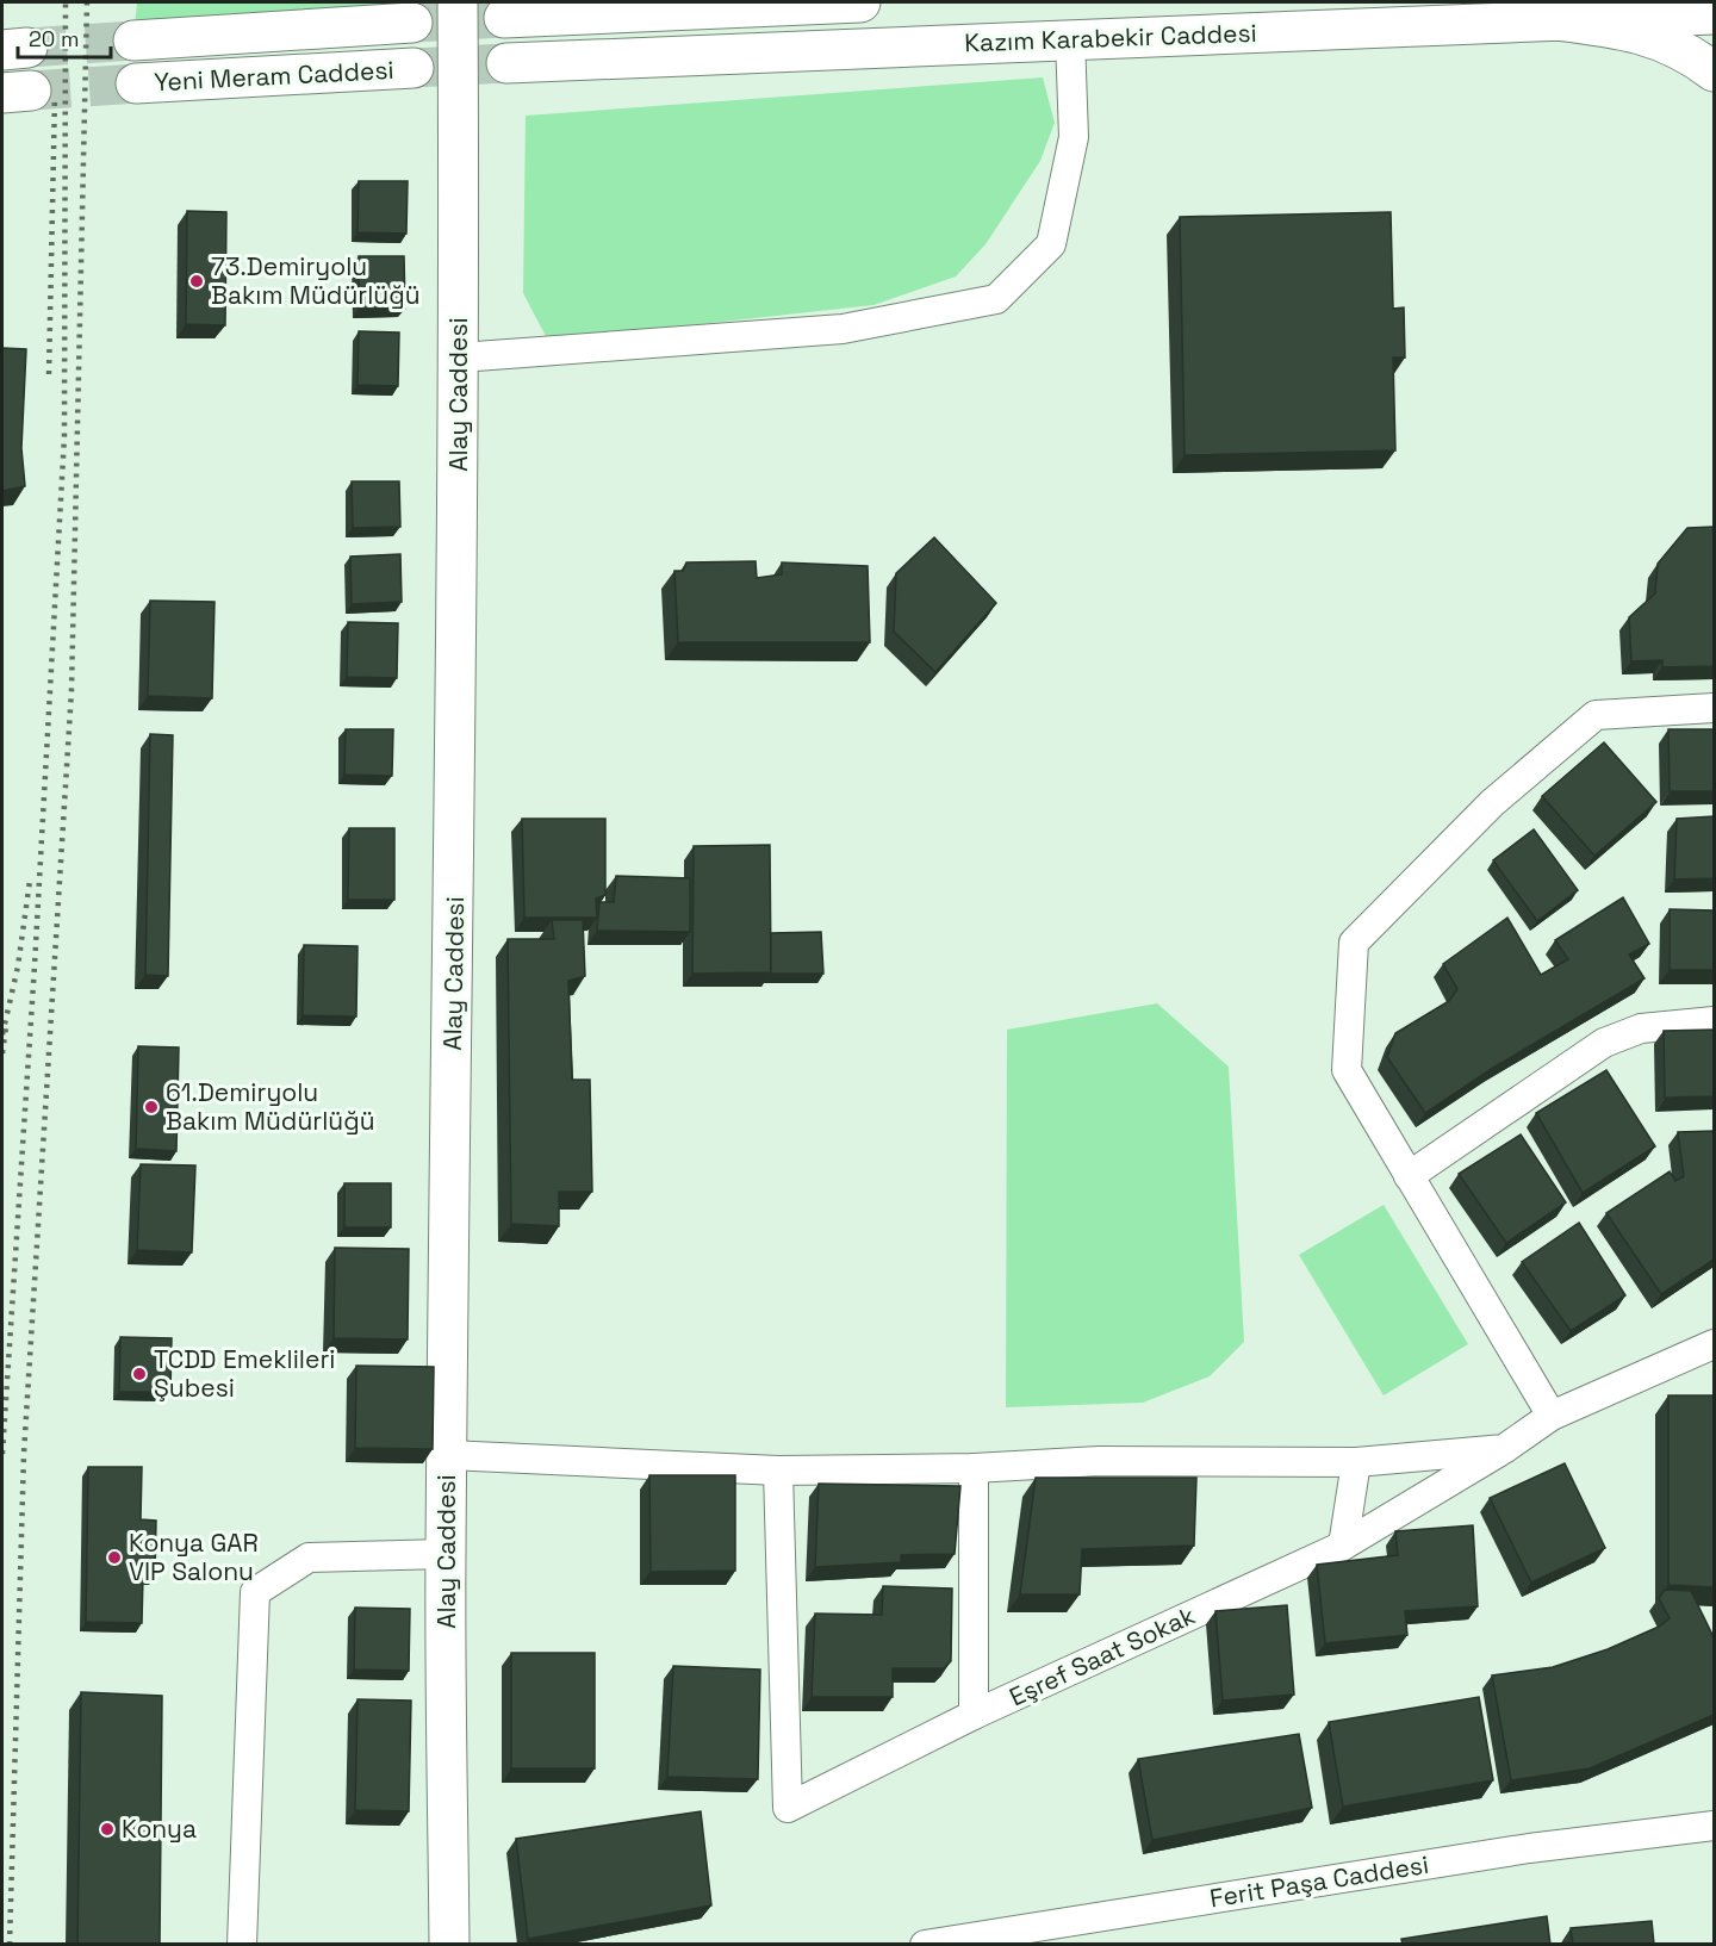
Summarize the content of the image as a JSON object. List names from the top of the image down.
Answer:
{
  "streets": {
    "main road": ["Kazım Karabekir Caddesi", "Yeni Meram Caddesi", "Alay Caddesi"],
    "street": ["Eşref Saat Sokak", "Ferit Paşa Caddesi"]
  },
  "places": [
    "73.Demiryolu Bakım Müdürlüğü",
    "61.Demiryolu Bakım Müdürlüğü",
    "TCDD Emeklileri Şubesi",
    "Konya GAR VIP Salonu",
    "Konya"
  ],
  "scale_bar": "20 m"
}
